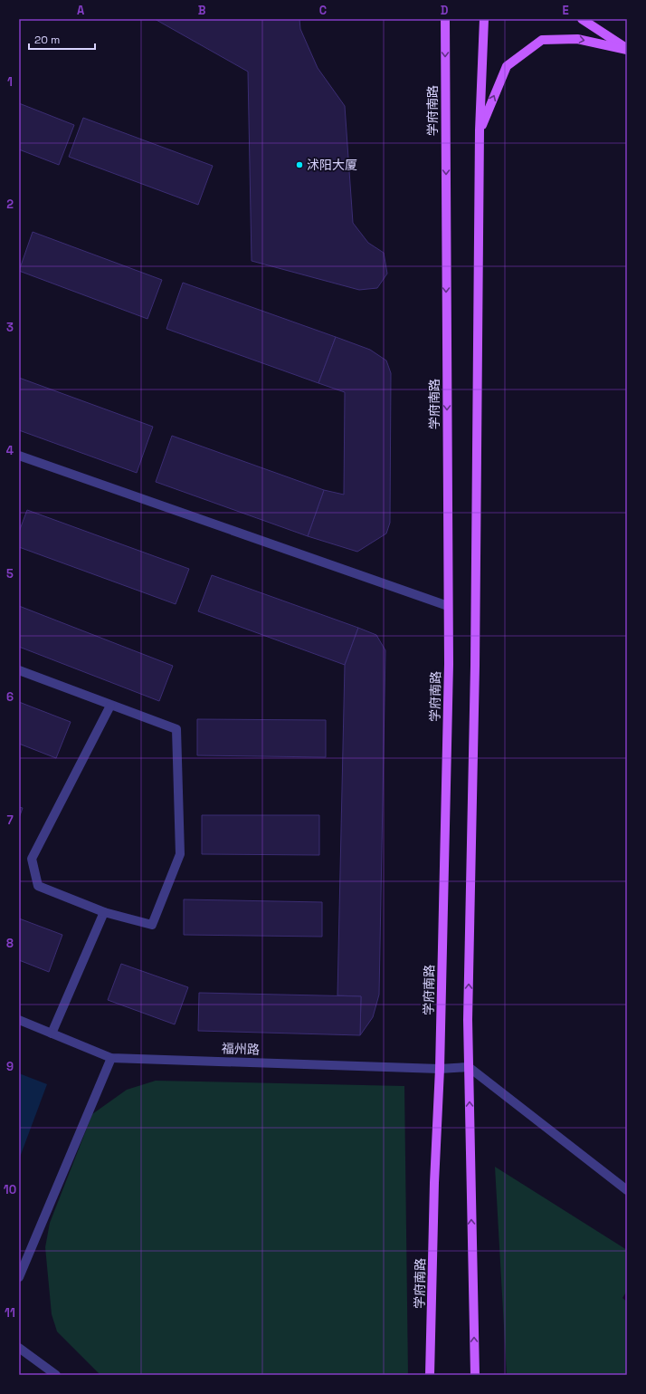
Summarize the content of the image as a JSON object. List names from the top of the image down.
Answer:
{
  "streets": {
    "main road": ["学府南路"],
    "street": ["福州路"]
  },
  "crossings": [
    ["学府南路", "福州路"]
  ],
  "places": ["沭阳大厦"],
  "scale_bar": "20 m",
  "grid": {
    "columns": [
      "A",
      "B",
      "C",
      "D",
      "E"
    ],
    "rows": [
      "1",
      "2",
      "3",
      "4",
      "5",
      "6",
      "7",
      "8",
      "9",
      "10",
      "11"
    ]
  }
}
